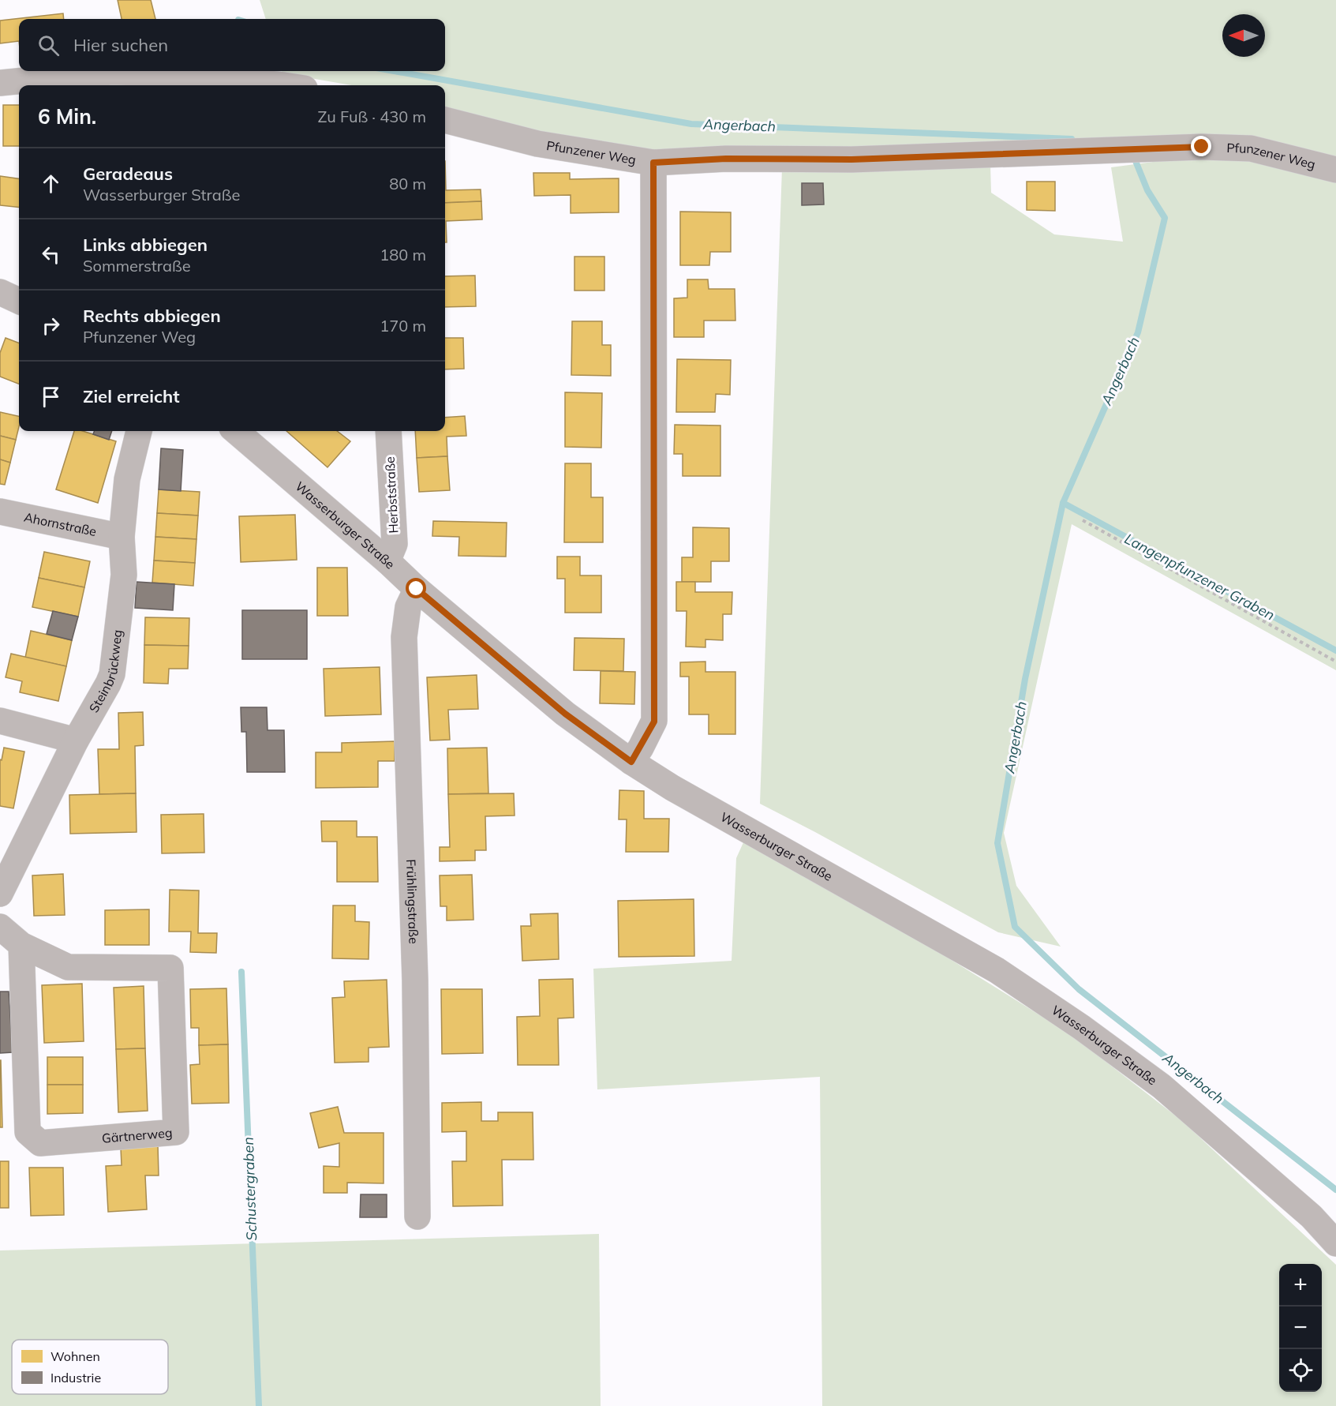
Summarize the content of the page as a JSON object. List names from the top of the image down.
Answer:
{
  "streets": {
    "street": [
      "Pfunzener Weg",
      "Herbststraße",
      "Ahornstraße",
      "Wasserburger Straße",
      "Steinbrückweg",
      "Frühlingstraße",
      "Gärtnerweg"
    ]
  },
  "crossings": [
    ["Herbststraße", "Wasserburger Straße"],
    ["Ahornstraße", "Steinbrückweg"],
    ["Wasserburger Straße", "Frühlingstraße"]
  ],
  "water": ["Angerbach", "Langenpfunzener Graben", "Schustergraben"],
  "legend": ["Wohnen", "Industrie"],
  "north": "left",
  "page": {
    "search": "Hier suchen",
    "heading": ["6 Min.", "Zu Fuß · 430 m"],
    "list": [
      ["Geradeaus", "Wasserburger Straße", "80 m"],
      ["Links abbiegen", "Sommerstraße", "180 m"],
      ["Rechts abbiegen", "Pfunzener Weg", "170 m"],
      "Ziel erreicht"
    ],
    "map_buttons": ["+", "−"]
  }
}
